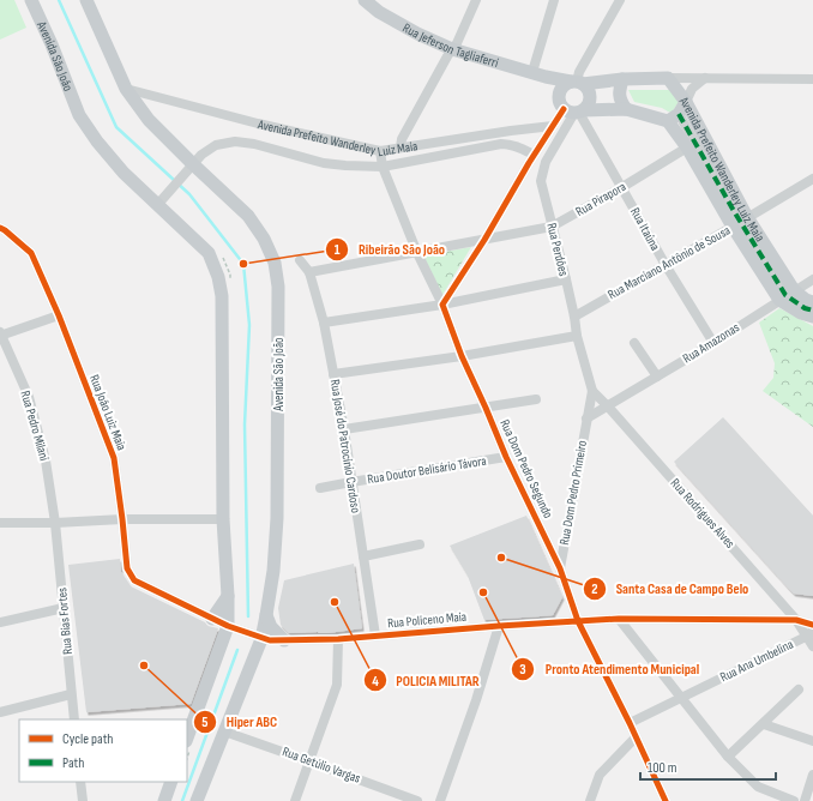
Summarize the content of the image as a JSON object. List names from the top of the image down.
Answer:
{
  "streets": {
    "main road": ["Rua Jeferson Tagliaferri", "Avenida São João", "Avenida Prefeito Wanderley Luiz Maia"],
    "street": [
      "Rua Pirapora",
      "Rua Itaúna",
      "Rua Perdões",
      "Rua Marciano Antônio de Sousa",
      "Rua Amazonas",
      "Rua João Luiz Maia",
      "Rua Pedro Milani",
      "Rua José do Patrocínio Cardoso",
      "Rua Dom Pedro Segundo",
      "Rua Doutor Belisário Távora",
      "Rua Dom Pedro Primeiro",
      "Rua Rodrigues Alves",
      "Rua Policeno Maia",
      "Rua Bias Fortes",
      "Rua Ana Umbelina",
      "Rua Getúlio Vargas"
    ]
  },
  "crossings": [
    ["Rua Jeferson Tagliaferri", "Avenida Prefeito Wanderley Luiz Maia"],
    ["Rua Jeferson Tagliaferri", "Rua Itaúna"],
    ["Rua Jeferson Tagliaferri", "Rua Perdões"],
    ["Avenida São João", "Avenida Prefeito Wanderley Luiz Maia"],
    ["Avenida São João", "Rua João Luiz Maia"],
    ["Avenida São João", "Rua Policeno Maia"],
    ["Avenida São João", "Rua Getúlio Vargas"],
    ["Avenida Prefeito Wanderley Luiz Maia", "Rua Pirapora"],
    ["Avenida Prefeito Wanderley Luiz Maia", "Rua Itaúna"],
    ["Avenida Prefeito Wanderley Luiz Maia", "Rua Perdões"],
    ["Avenida Prefeito Wanderley Luiz Maia", "Rua Marciano Antônio de Sousa"],
    ["Avenida Prefeito Wanderley Luiz Maia", "Rua Amazonas"],
    ["Avenida Prefeito Wanderley Luiz Maia", "Rua Dom Pedro Segundo"],
    ["Rua Pirapora", "Rua Itaúna"],
    ["Rua Pirapora", "Rua Perdões"],
    ["Rua Pirapora", "Rua José do Patrocínio Cardoso"],
    ["Rua Pirapora", "Rua Dom Pedro Segundo"],
    ["Rua Itaúna", "Rua Perdões"],
    ["Rua Itaúna", "Rua Marciano Antônio de Sousa"],
    ["Rua Itaúna", "Rua Amazonas"],
    ["Rua Perdões", "Rua Marciano Antônio de Sousa"],
    ["Rua Perdões", "Rua Dom Pedro Primeiro"],
    ["Rua Amazonas", "Rua Rodrigues Alves"],
    ["Rua João Luiz Maia", "Rua Policeno Maia"],
    ["Rua Pedro Milani", "Rua Bias Fortes"],
    ["Rua José do Patrocínio Cardoso", "Rua Doutor Belisário Távora"],
    ["Rua José do Patrocínio Cardoso", "Rua Policeno Maia"],
    ["Rua Dom Pedro Segundo", "Rua Doutor Belisário Távora"],
    ["Rua Dom Pedro Segundo", "Rua Dom Pedro Primeiro"],
    ["Rua Dom Pedro Segundo", "Rua Policeno Maia"],
    ["Rua Dom Pedro Segundo", "Rua Ana Umbelina"],
    ["Rua Rodrigues Alves", "Rua Policeno Maia"],
    ["Rua Rodrigues Alves", "Rua Ana Umbelina"]
  ],
  "places": [
    "Ribeirão São João",
    "Santa Casa de Campo Belo",
    "Pronto Atendimento Municipal",
    "POLICIA MILITAR",
    "Hiper ABC"
  ],
  "legend": ["Cycle path", "Path"],
  "scale_bar": "100 m"
}
